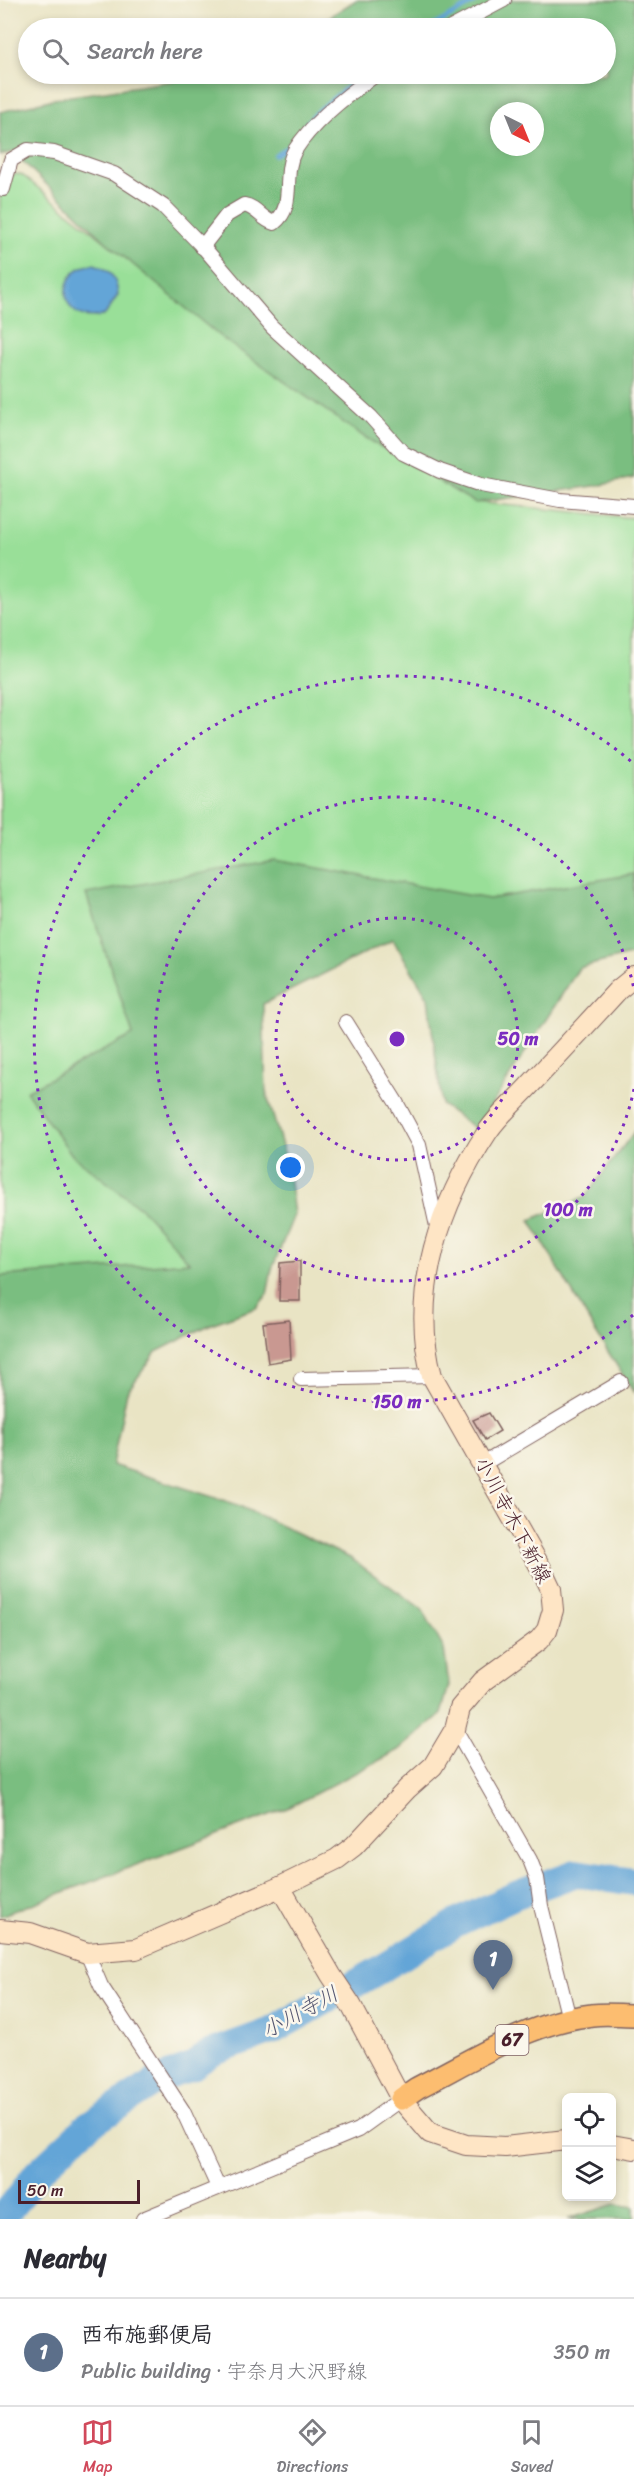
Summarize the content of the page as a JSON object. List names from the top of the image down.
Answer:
{
  "streets": {
    "main road": ["小川寺木下新線", "67"]
  },
  "water": ["小川寺川"],
  "scale_bar": "50 m",
  "north": "bottom right",
  "page": {
    "search": "Search here",
    "pins": "1",
    "scale": "50 m",
    "heading": "Nearby",
    "list": [
      {
        "mark": "1",
        "name": "西布施郵便局",
        "note": "Public building · 宇奈月大沢野線",
        "value": "350 m"
      }
    ],
    "nav": ["Map", "Directions", "Saved"]
  },
  "rings": ["50 m", "100 m", "150 m"]
}
